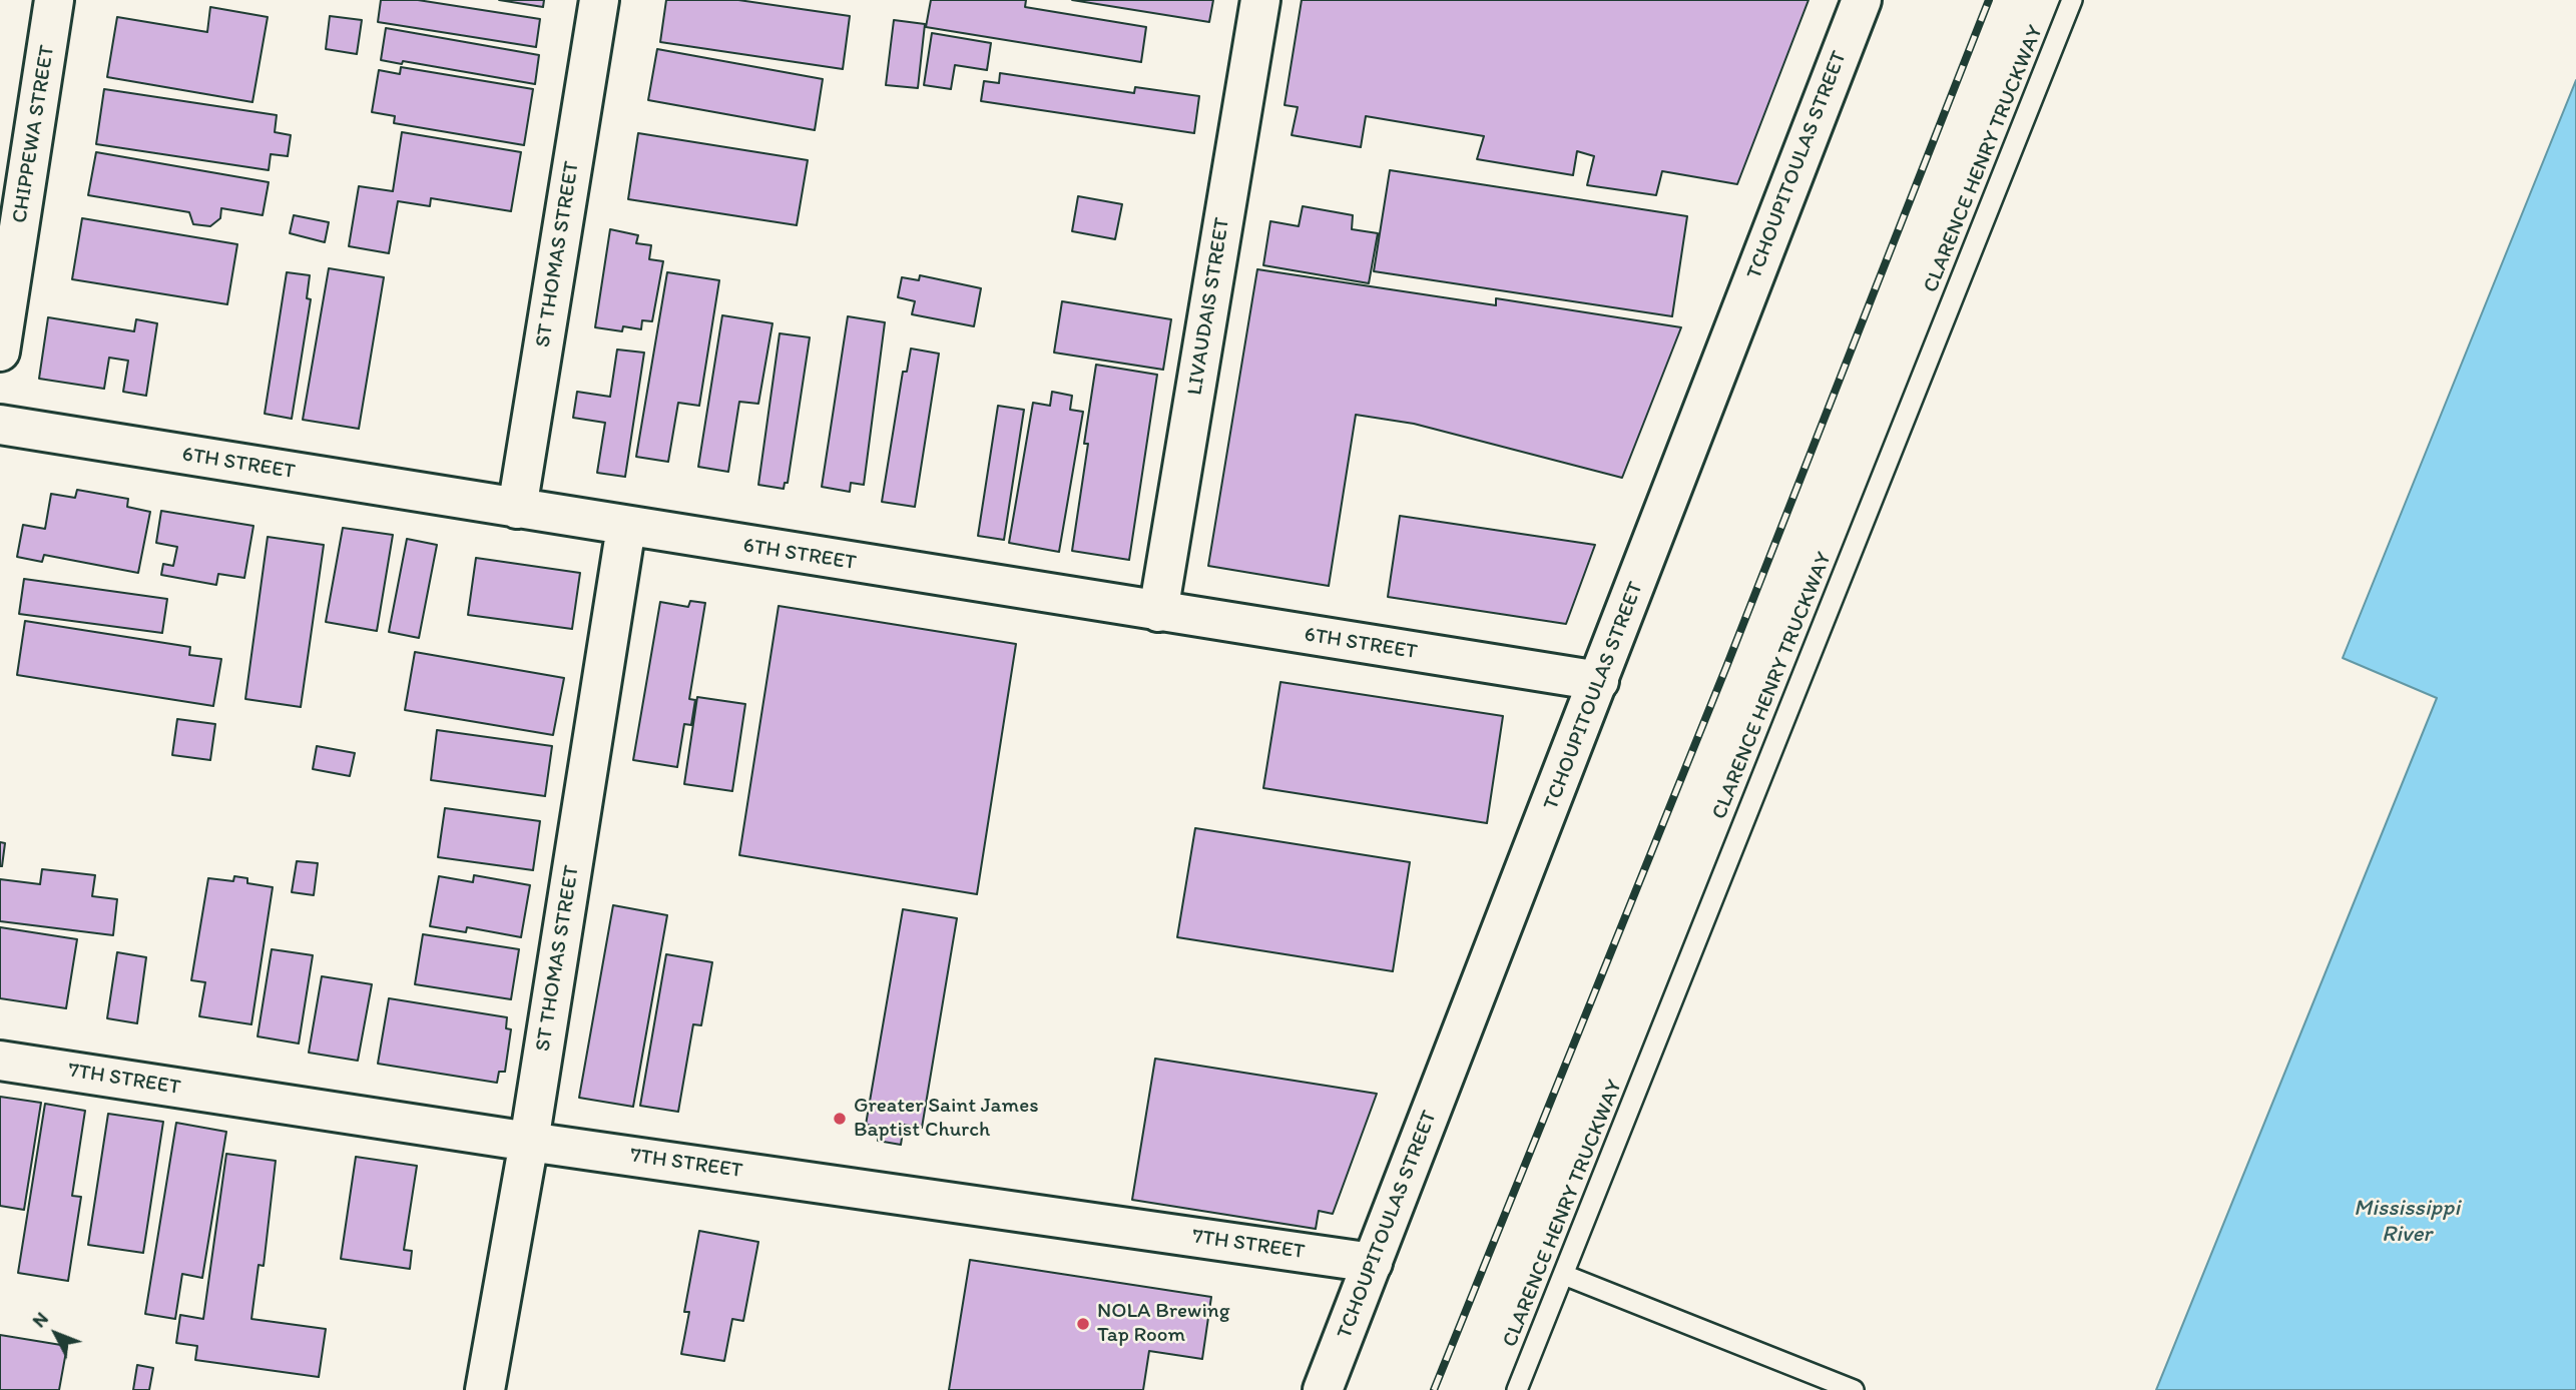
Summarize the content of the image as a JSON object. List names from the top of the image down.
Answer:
{
  "streets": {
    "street": [
      "CHIPPEWA STREET",
      "TCHOUPITOULAS STREET",
      "ST THOMAS STREET",
      "LIVAUDAIS STREET",
      "6TH STREET",
      "7TH STREET"
    ],
    "lane": ["CLARENCE HENRY TRUCKWAY"]
  },
  "crossings": [
    ["TCHOUPITOULAS STREET", "6TH STREET"],
    ["TCHOUPITOULAS STREET", "7TH STREET"],
    ["ST THOMAS STREET", "6TH STREET"],
    ["ST THOMAS STREET", "7TH STREET"],
    ["LIVAUDAIS STREET", "6TH STREET"]
  ],
  "water": ["Mississippi River"],
  "places": ["Greater Saint James Baptist Church", "NOLA Brewing Tap Room"],
  "north": "top left"
}
